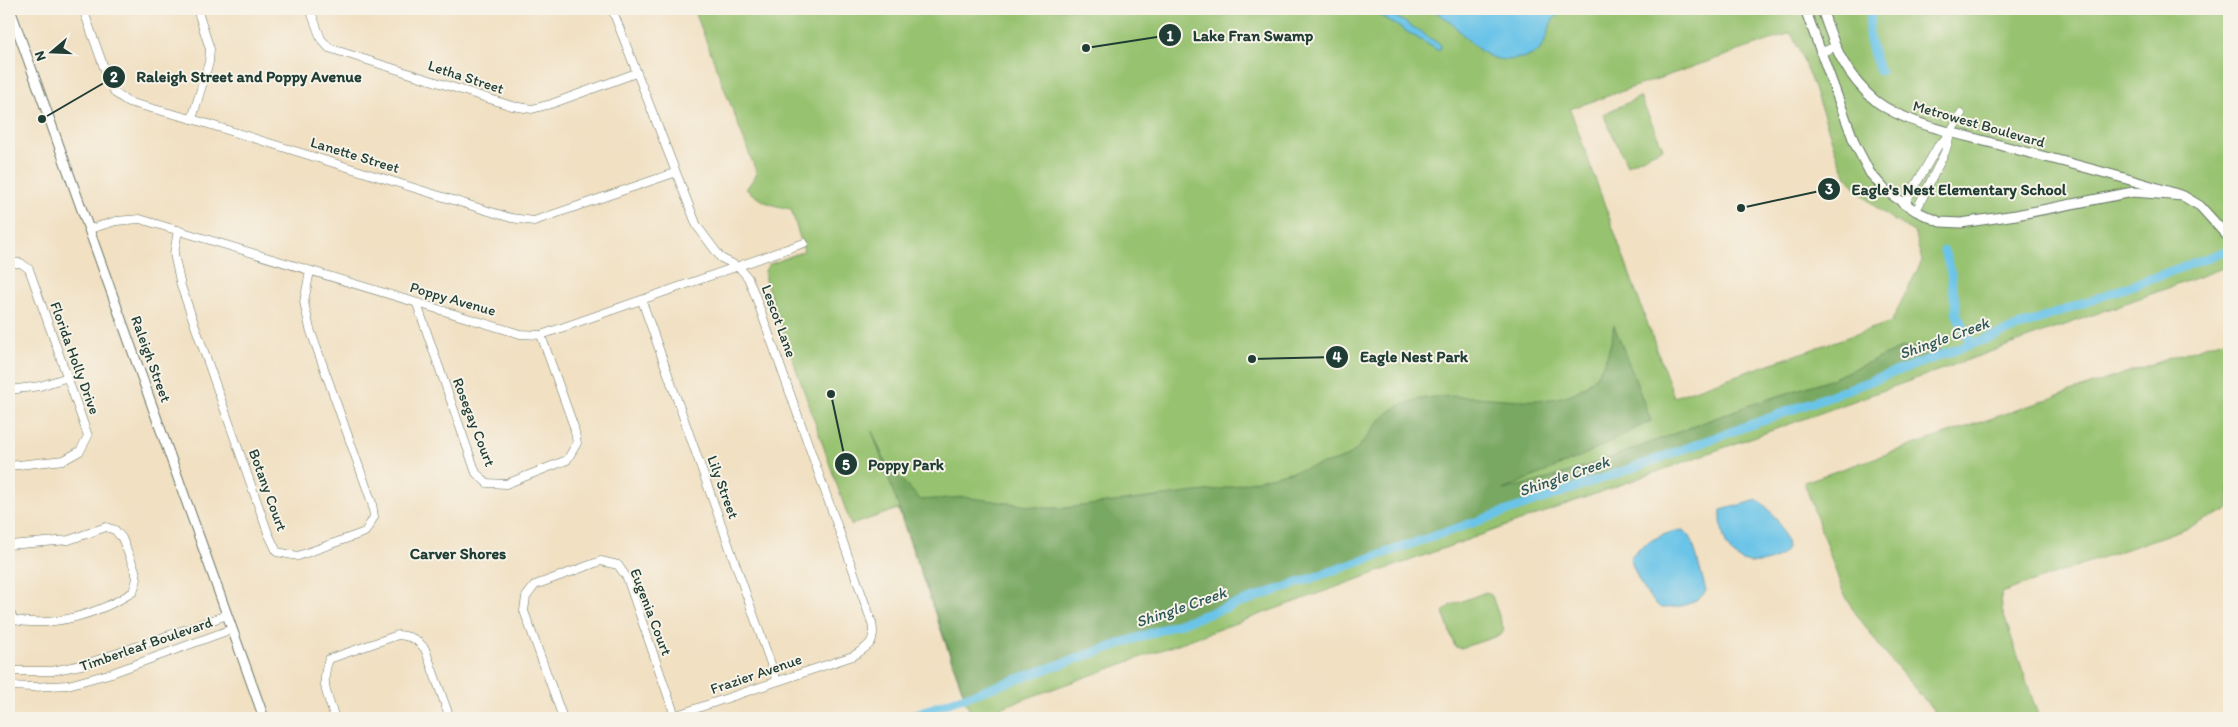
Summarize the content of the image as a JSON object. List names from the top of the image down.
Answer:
{
  "streets": {
    "street": [
      "Letha Street",
      "Metrowest Boulevard",
      "Lanette Street",
      "Poppy Avenue",
      "Lescot Lane",
      "Florida Holly Drive",
      "Raleigh Street",
      "Rosegay Court",
      "Lily Street",
      "Botany Court",
      "Eugenia Court",
      "Timberleaf Boulevard",
      "Frazier Avenue"
    ]
  },
  "crossings": [
    ["Letha Street", "Lescot Lane"],
    ["Lanette Street", "Lescot Lane"],
    ["Poppy Avenue", "Lescot Lane"],
    ["Poppy Avenue", "Raleigh Street"],
    ["Poppy Avenue", "Rosegay Court"],
    ["Poppy Avenue", "Lily Street"],
    ["Poppy Avenue", "Botany Court"],
    ["Lescot Lane", "Frazier Avenue"],
    ["Raleigh Street", "Timberleaf Boulevard"],
    ["Lily Street", "Frazier Avenue"],
    ["Eugenia Court", "Frazier Avenue"]
  ],
  "districts": ["Carver Shores"],
  "water": ["Shingle Creek"],
  "places": [
    "Lake Fran Swamp",
    "Raleigh Street and Poppy Avenue",
    "Eagle's Nest Elementary School",
    "Eagle Nest Park",
    "Poppy Park"
  ],
  "north": "left"
}
